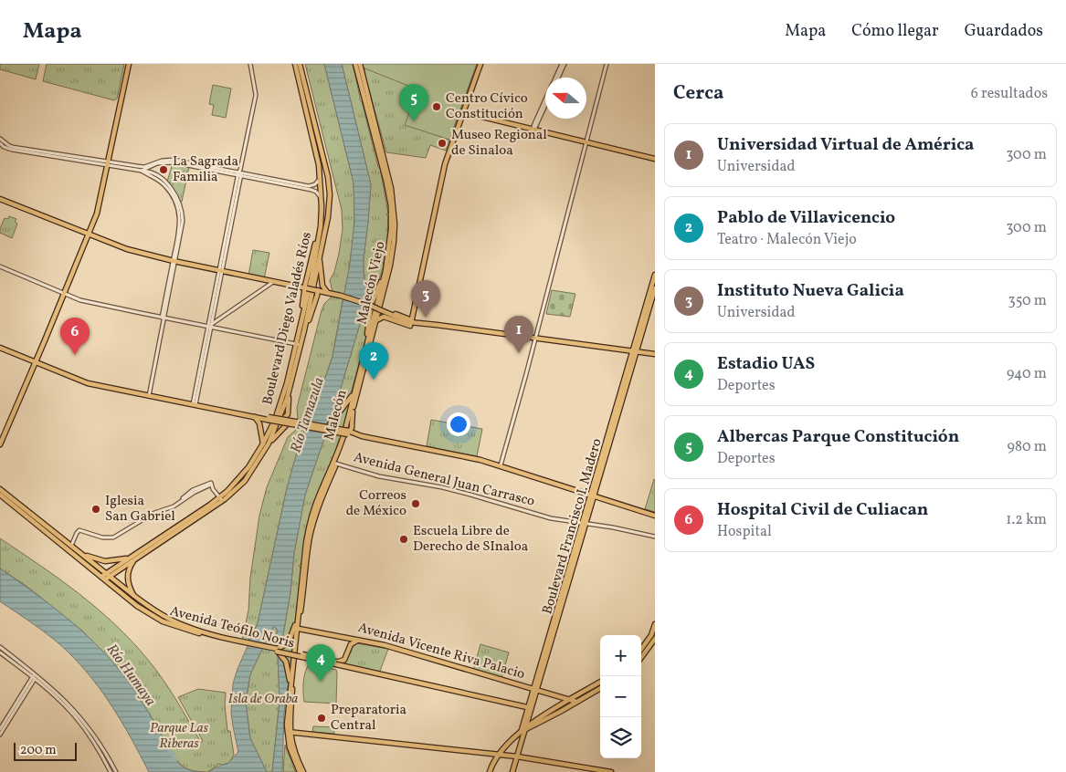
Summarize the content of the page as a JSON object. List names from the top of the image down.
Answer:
{
  "streets": {
    "main road": [
      "Malecón Viejo",
      "Boulevard Diego Valadés Ríos",
      "Malecón",
      "Boulevard Francisco I. Madero",
      "Avenida Teófilo Noris",
      "Avenida Vicente Riva Palacio"
    ],
    "street": ["Avenida General Juan Carrasco"]
  },
  "crossings": [
    ["Malecón Viejo", "Malecón"],
    ["Malecón Viejo", "Avenida General Juan Carrasco"],
    ["Malecón Viejo", "Avenida Vicente Riva Palacio"],
    ["Boulevard Diego Valadés Ríos", "Avenida Teófilo Noris"],
    ["Avenida General Juan Carrasco", "Boulevard Francisco I. Madero"],
    ["Boulevard Francisco I. Madero", "Avenida Teófilo Noris"],
    ["Boulevard Francisco I. Madero", "Avenida Vicente Riva Palacio"]
  ],
  "water": ["Río Tamazula", "Río Humaya"],
  "parks": ["Isla de Oraba", "Parque Las Riberas"],
  "places": [
    "Centro Cívico Constitución",
    "Museo Regional de Sinaloa",
    "La Sagrada Familia",
    "Correos de México",
    "Iglesia San Gabriel",
    "Escuela Libre de Derecho de SInaloa",
    "Preparatoria Central"
  ],
  "scale_bar": "200 m",
  "north": "left",
  "page": {
    "header": "Mapa",
    "nav": ["Mapa", "Cómo llegar", "Guardados"],
    "heading": ["Cerca", "6 resultados"],
    "pins": [
      "5",
      "3",
      "1",
      "6",
      "2",
      "4"
    ],
    "list": [
      {
        "mark": "1",
        "name": "Universidad Virtual de América",
        "note": "Universidad",
        "value": "300 m"
      },
      {
        "mark": "2",
        "name": "Pablo de Villavicencio",
        "note": "Teatro · Malecón Viejo",
        "value": "300 m"
      },
      {
        "mark": "3",
        "name": "Instituto Nueva Galicia",
        "note": "Universidad",
        "value": "350 m"
      },
      {
        "mark": "4",
        "name": "Estadio UAS",
        "note": "Deportes",
        "value": "940 m"
      },
      {
        "mark": "5",
        "name": "Albercas Parque Constitución",
        "note": "Deportes",
        "value": "980 m"
      },
      {
        "mark": "6",
        "name": "Hospital Civil de Culiacan",
        "note": "Hospital",
        "value": "1.2 km"
      }
    ],
    "map_buttons": ["+", "−"],
    "scale": "200 m"
  }
}
